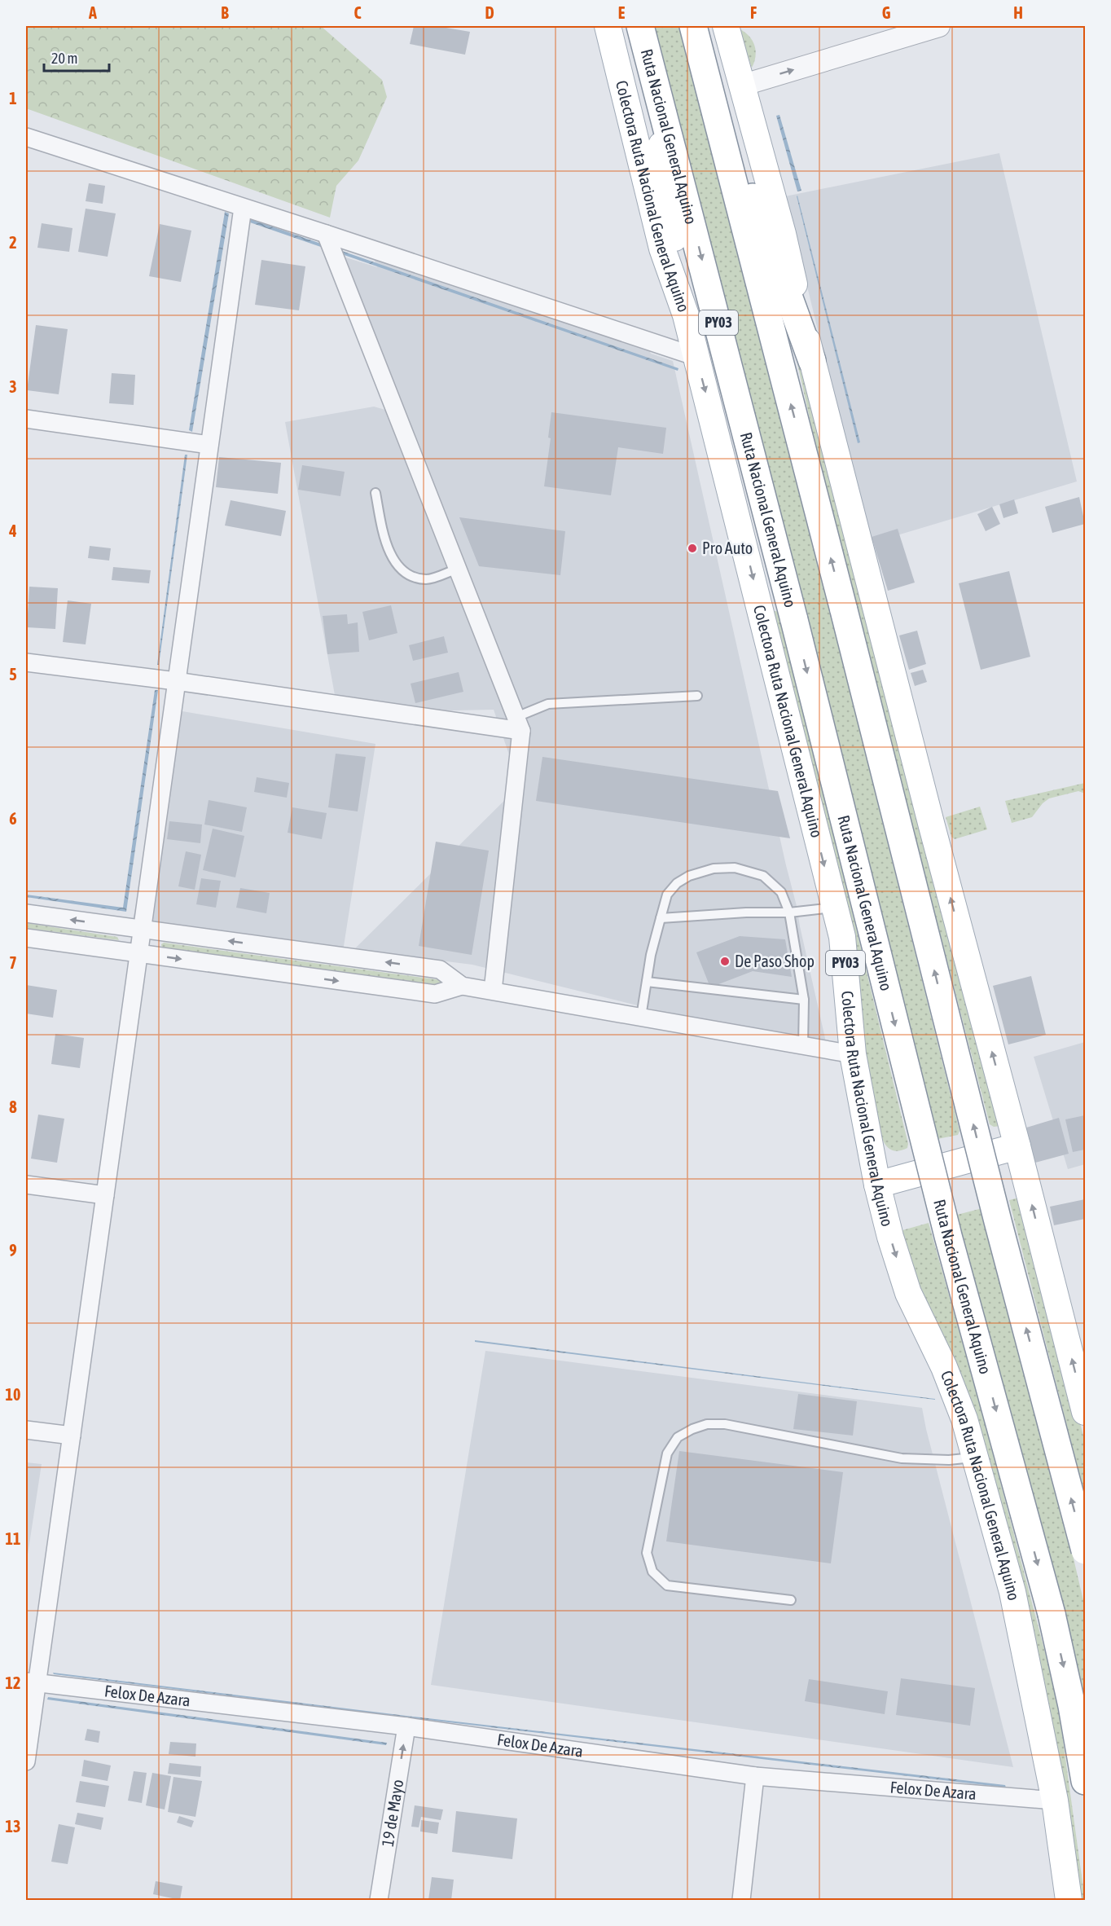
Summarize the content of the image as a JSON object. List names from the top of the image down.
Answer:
{
  "streets": {
    "highway": ["Ruta Nacional General Aquino", "PY03"],
    "main road": ["Colectora Ruta Nacional General Aquino"],
    "street": ["Felox De Azara", "19 de Mayo"]
  },
  "crossings": [
    ["Colectora Ruta Nacional General Aquino", "Felox De Azara"],
    ["Felox De Azara", "19 de Mayo"]
  ],
  "one_way": ["19 de Mayo"],
  "places": ["Pro Auto", "De Paso Shop"],
  "scale_bar": "20 m",
  "grid": {
    "columns": [
      "A",
      "B",
      "C",
      "D",
      "E",
      "F",
      "G",
      "H"
    ],
    "rows": [
      "1",
      "2",
      "3",
      "4",
      "5",
      "6",
      "7",
      "8",
      "9",
      "10",
      "11",
      "12",
      "13"
    ]
  }
}
